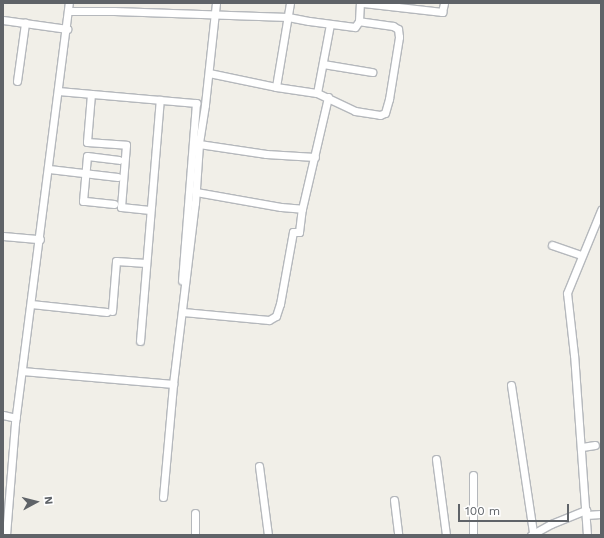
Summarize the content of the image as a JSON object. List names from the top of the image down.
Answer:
{
  "scale_bar": "100 m",
  "north": "right"
}
